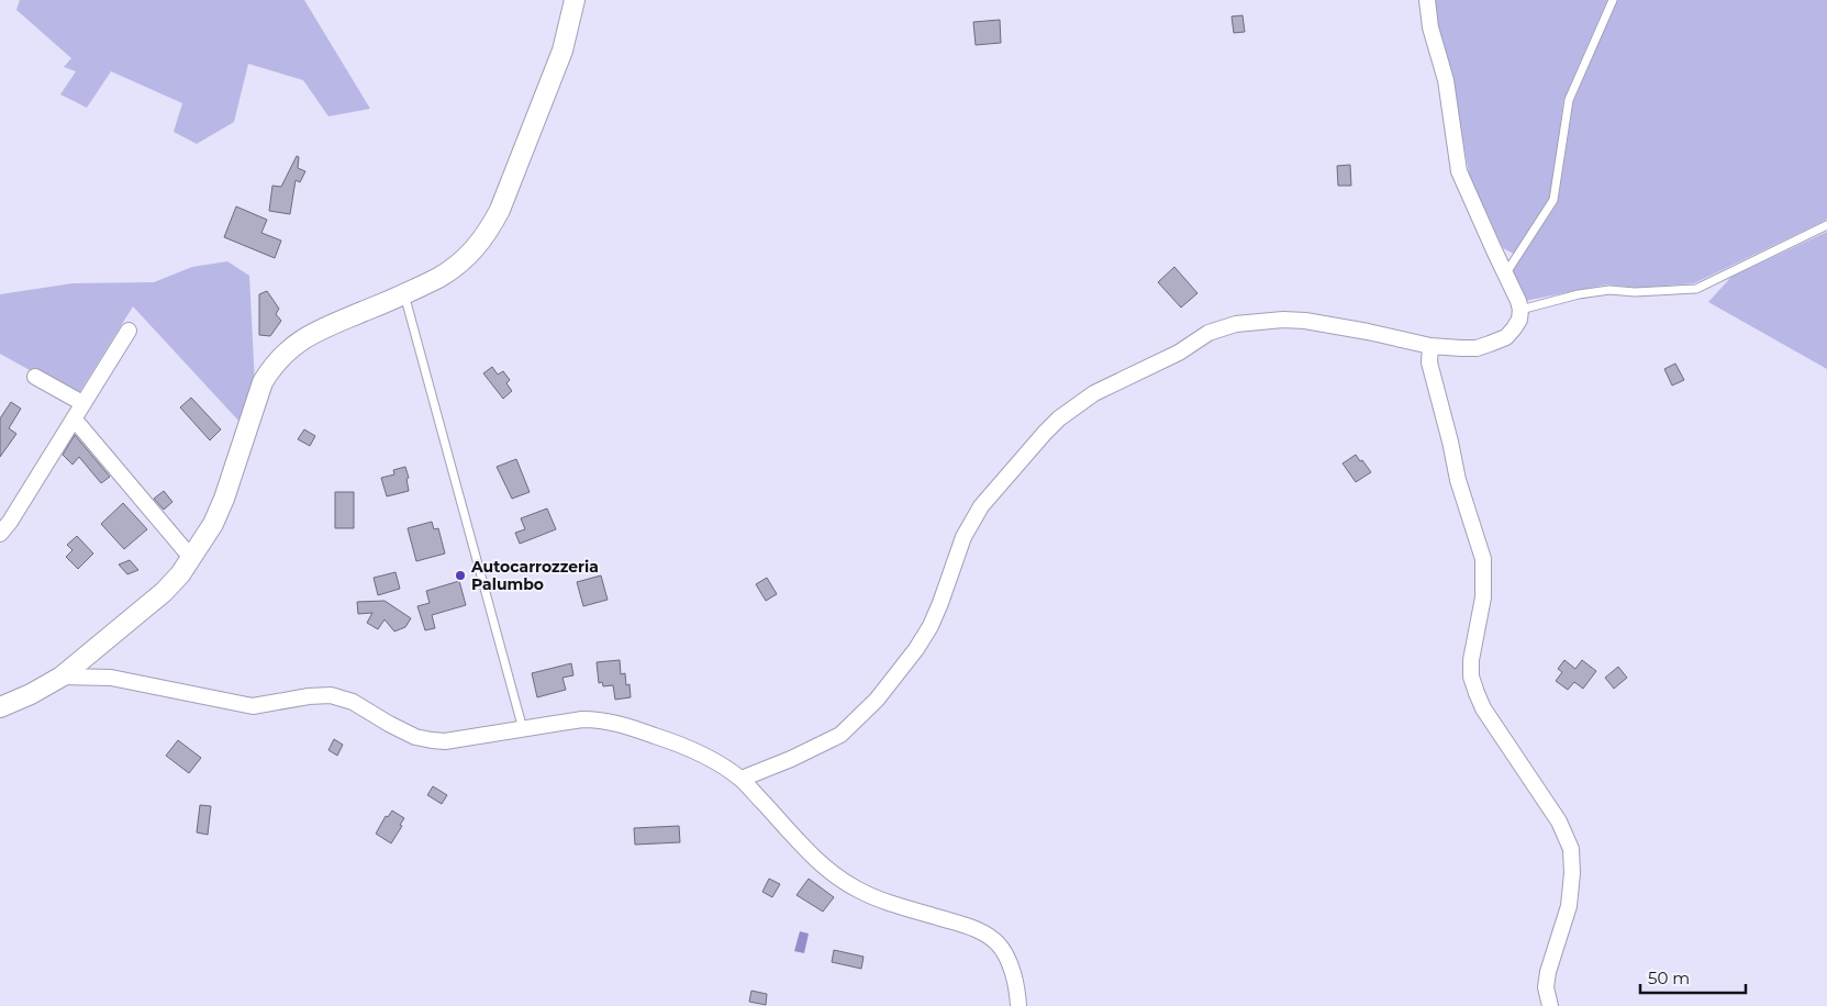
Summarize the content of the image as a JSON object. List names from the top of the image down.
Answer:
{
  "places": ["Autocarrozzeria Palumbo"],
  "scale_bar": "50 m"
}
